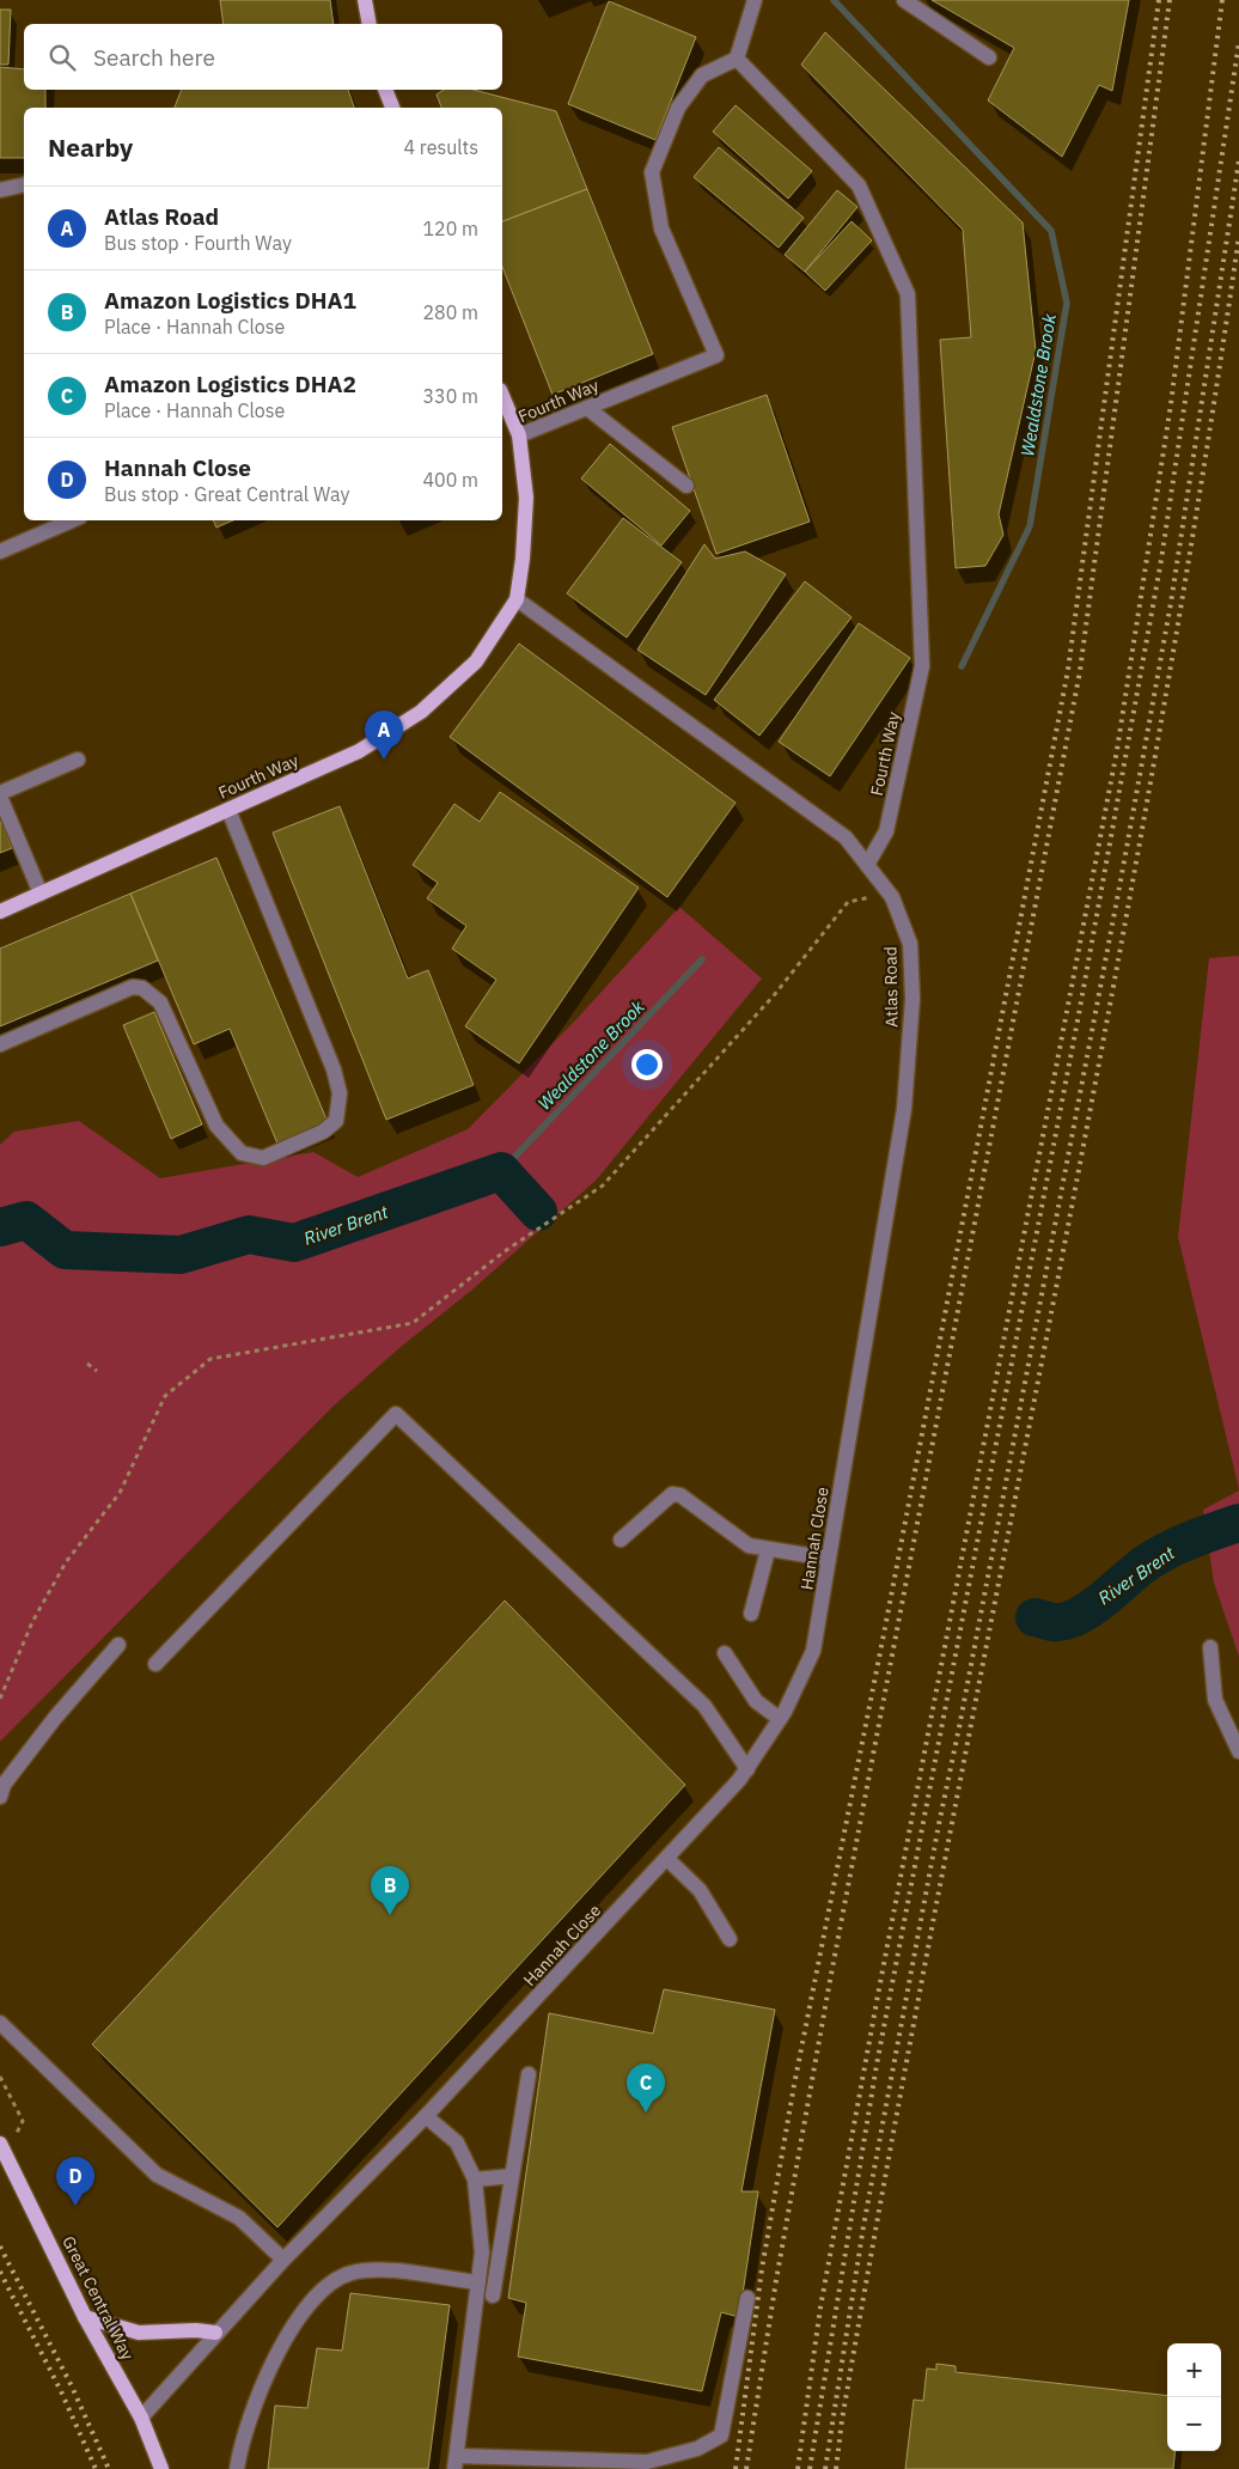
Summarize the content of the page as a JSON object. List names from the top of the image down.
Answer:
{
  "streets": {
    "main road": ["Fourth Way", "Great Central Way"],
    "street": ["Atlas Road", "Hannah Close"]
  },
  "crossings": [
    ["Fourth Way", "Atlas Road"],
    ["Atlas Road", "Hannah Close"],
    ["Hannah Close", "Great Central Way"]
  ],
  "water": ["Wealdstone Brook", "River Brent"],
  "page": {
    "search": "Search here",
    "heading": ["Nearby", "4 results"],
    "list": [
      {
        "mark": "A",
        "name": "Atlas Road",
        "note": "Bus stop · Fourth Way",
        "value": "120 m"
      },
      {
        "mark": "B",
        "name": "Amazon Logistics DHA1",
        "note": "Place · Hannah Close",
        "value": "280 m"
      },
      {
        "mark": "C",
        "name": "Amazon Logistics DHA2",
        "note": "Place · Hannah Close",
        "value": "330 m"
      },
      {
        "mark": "D",
        "name": "Hannah Close",
        "note": "Bus stop · Great Central Way",
        "value": "400 m"
      }
    ],
    "pins": [
      "A",
      "B",
      "C",
      "D"
    ],
    "map_buttons": ["+", "−"]
  }
}
